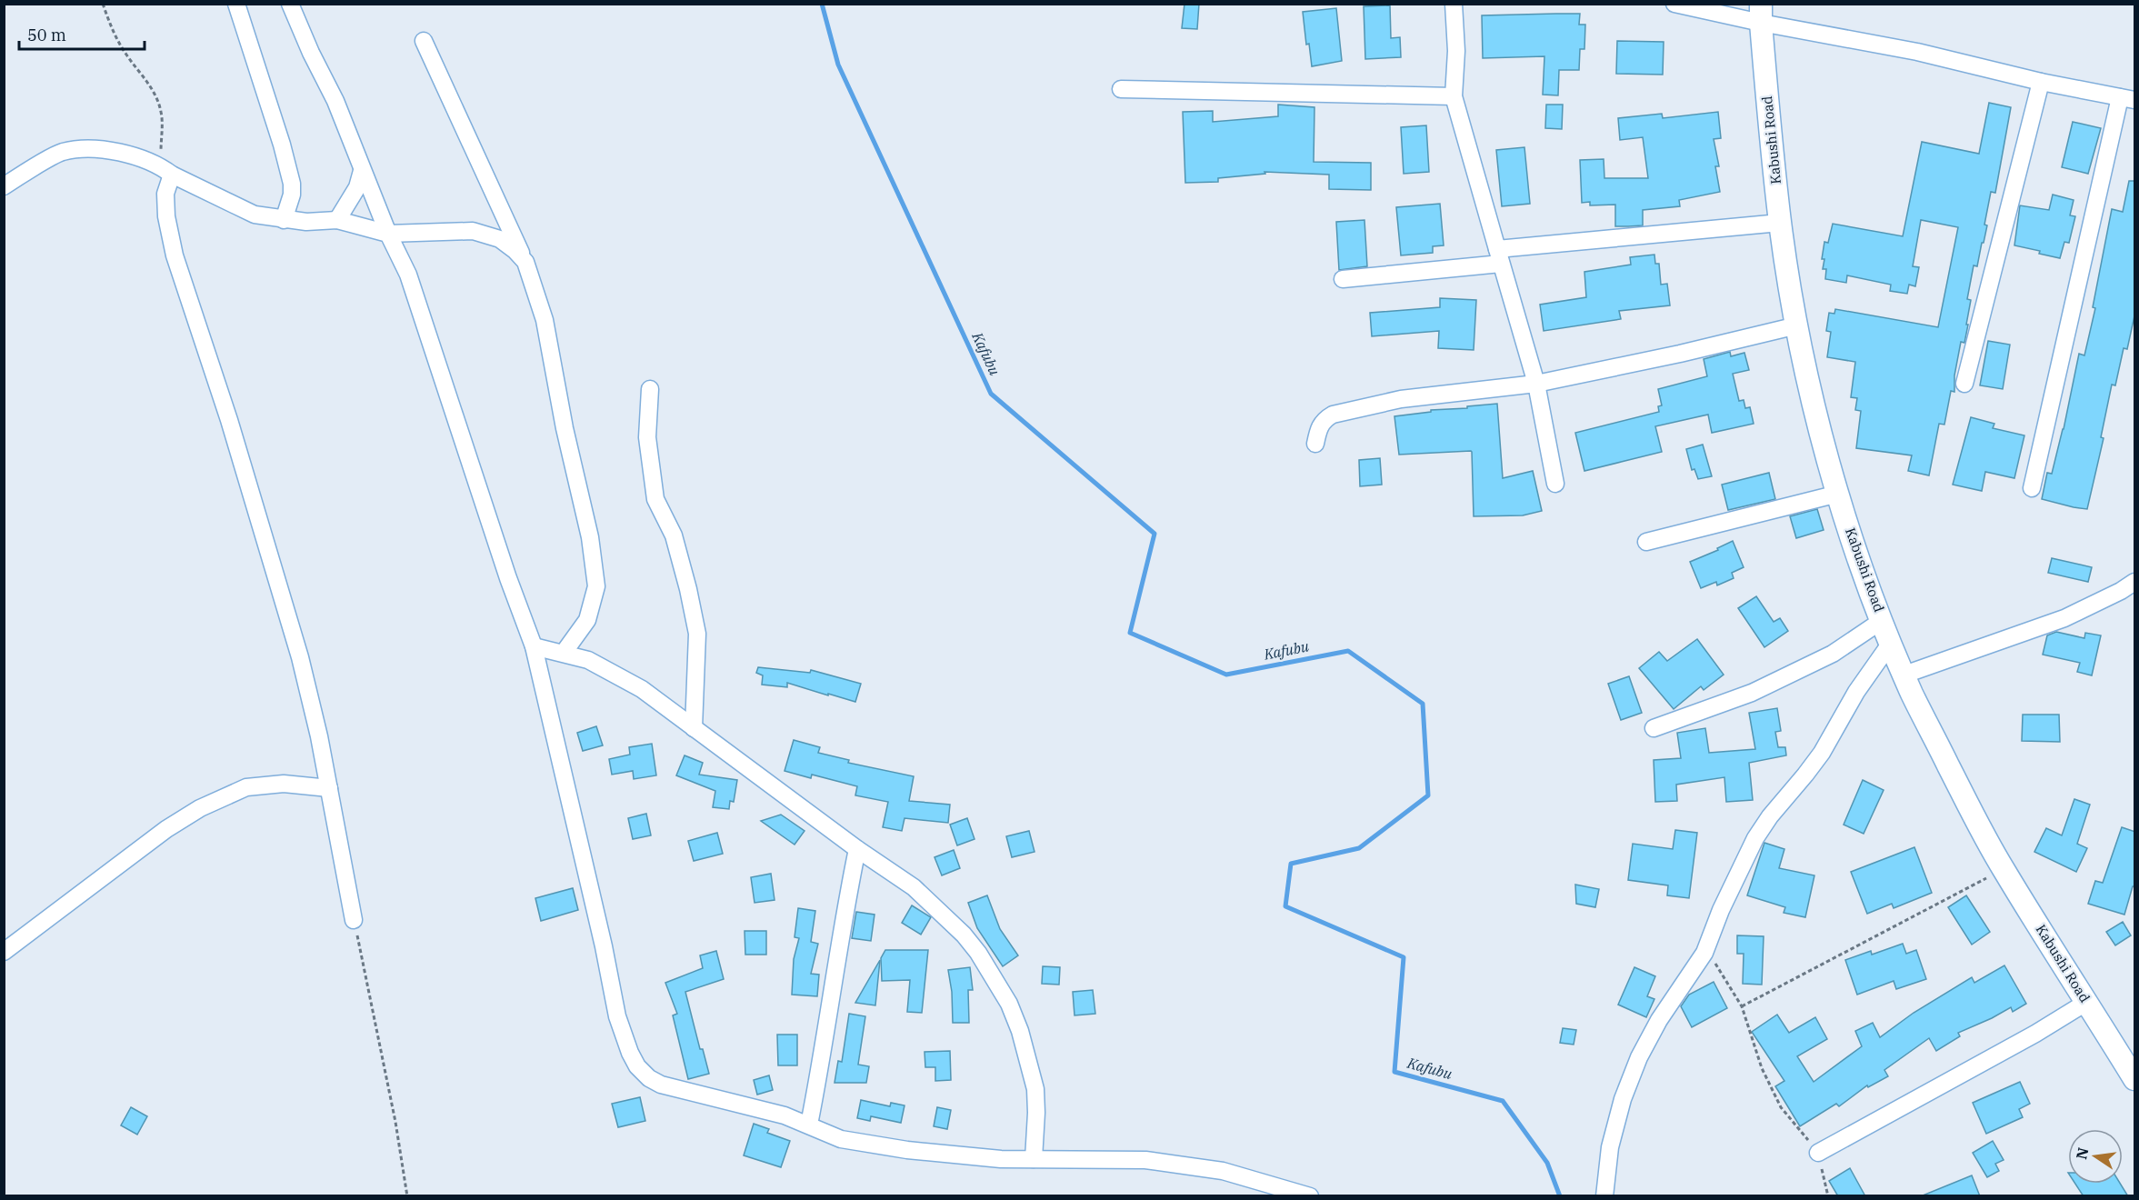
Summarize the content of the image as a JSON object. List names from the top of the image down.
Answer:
{
  "streets": {
    "main road": ["Kabushi Road"]
  },
  "water": ["Kafubu"],
  "scale_bar": "50 m",
  "north": "left"
}
